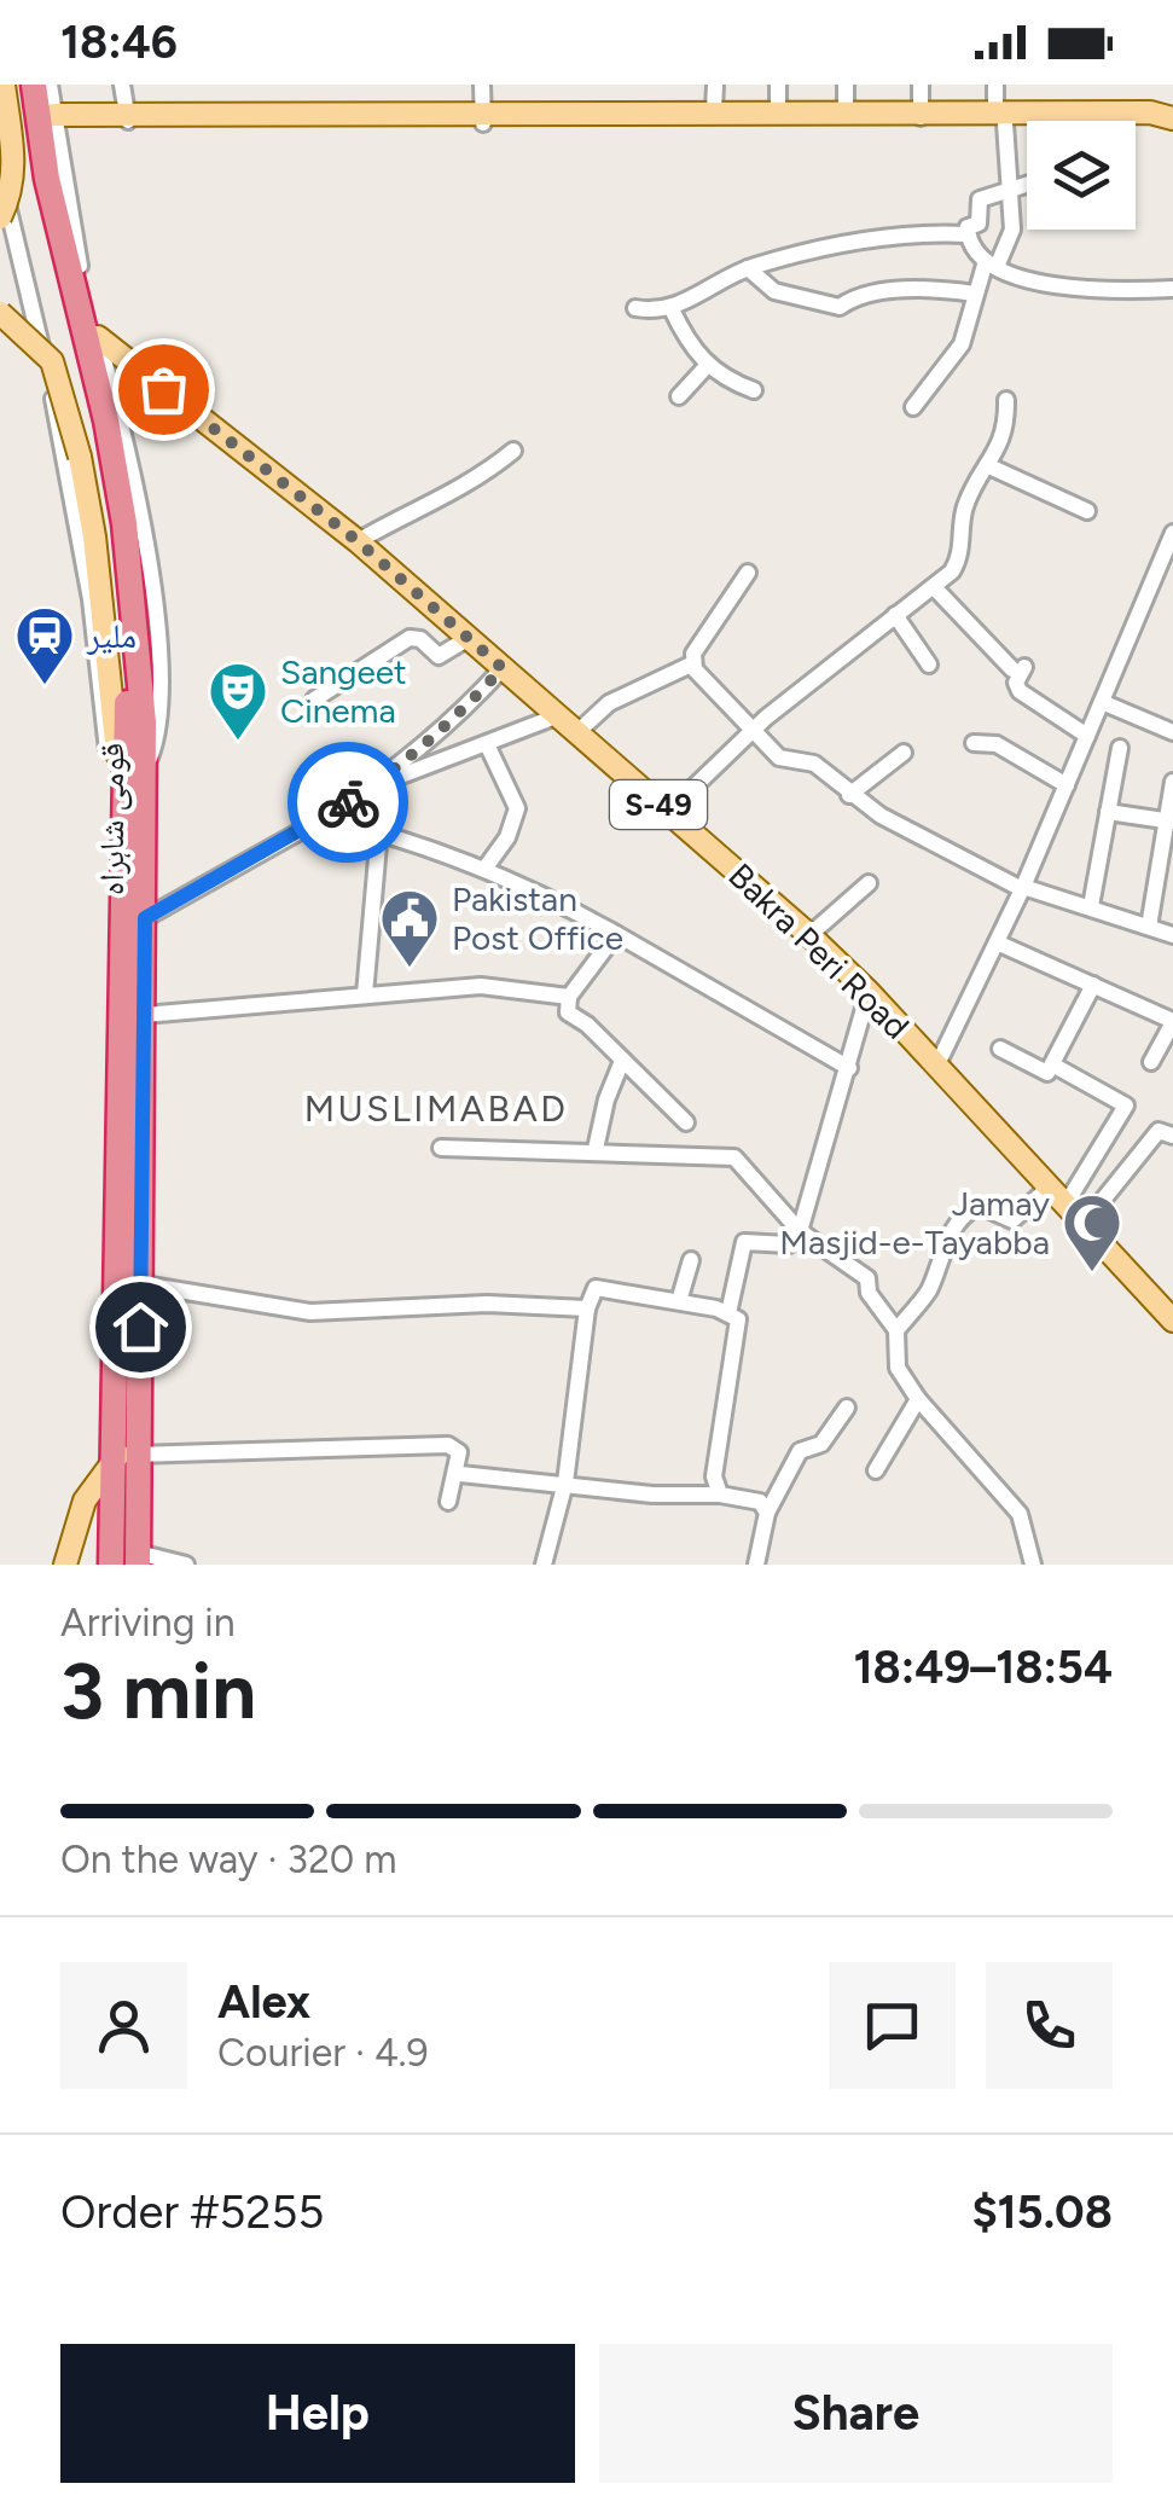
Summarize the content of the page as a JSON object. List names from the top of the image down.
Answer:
{
  "streets": {
    "highway": ["قومی شاہراہ"],
    "main road": ["S-49", "Bakra Peri Road"]
  },
  "districts": ["MUSLIMABAD"],
  "places": {
    "station": ["ملیر"],
    "theatre": ["Sangeet Cinema"],
    "public building": ["Pakistan Post Office"],
    "mosque": ["Jamay Masjid-e-Tayabba"]
  },
  "page": {
    "status": "18:46",
    "heading": ["3 min", "Arriving in", "18:49–18:54"],
    "panel": [
      "Alex",
      "Courier · 4.9",
      "Order #5255",
      "$15.08"
    ],
    "bar": "On the way · 320 m",
    "buttons": ["Help", "Share"]
  }
}
